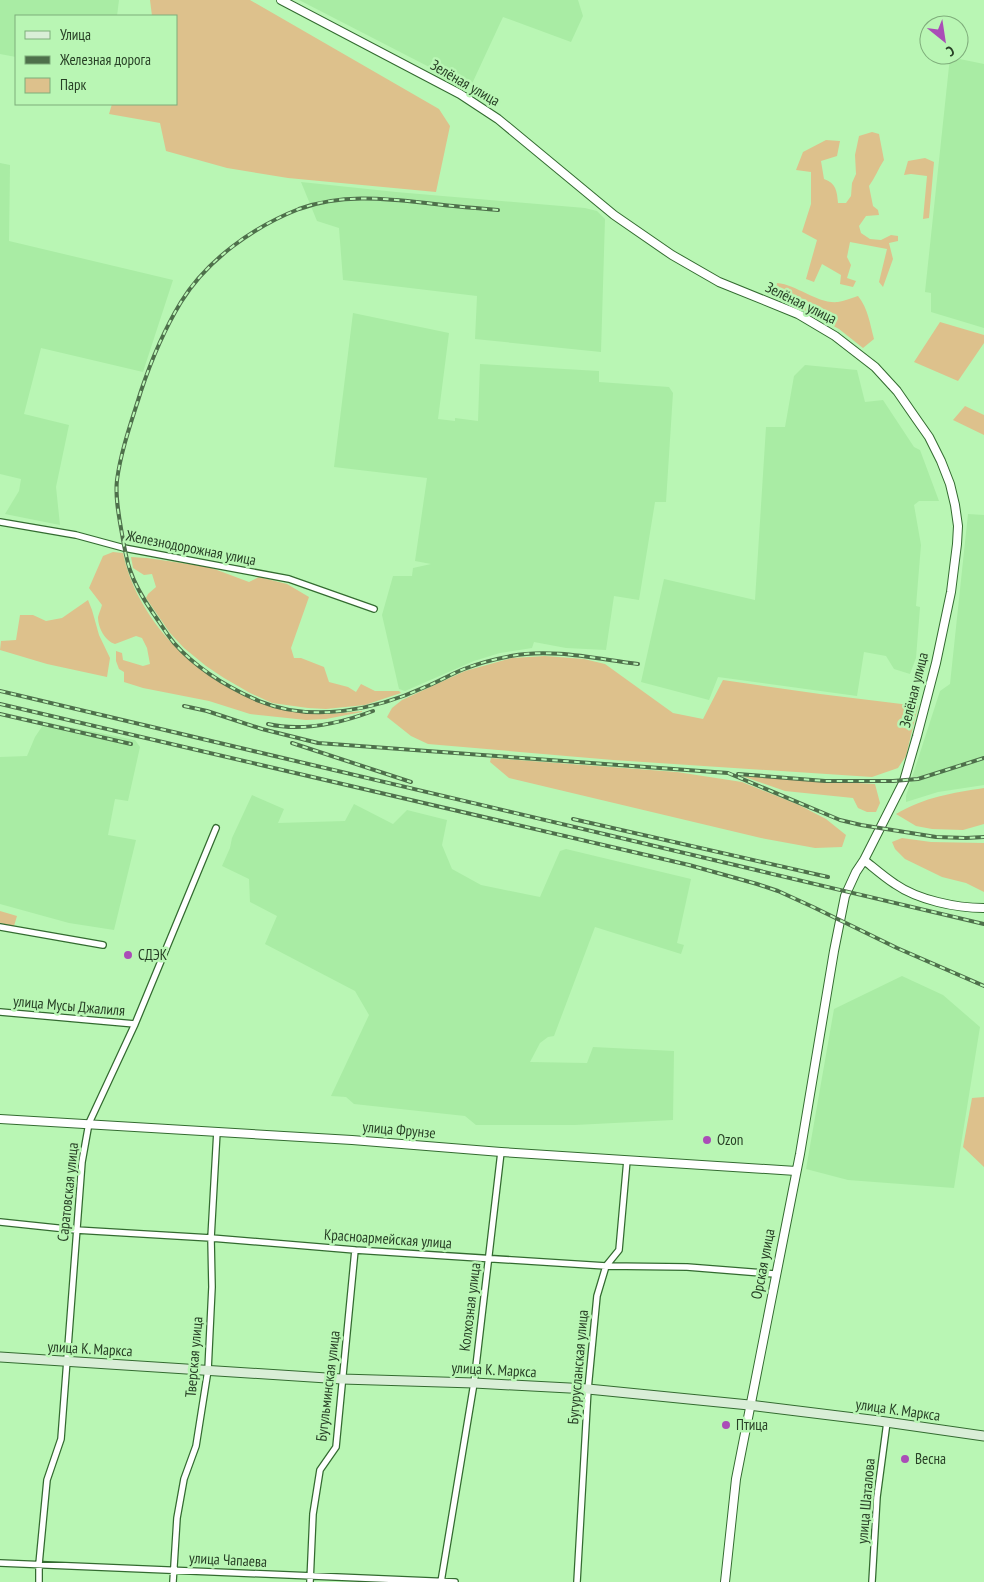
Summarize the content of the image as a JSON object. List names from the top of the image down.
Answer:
{
  "streets": {
    "main road": ["улица К. Маркса"],
    "street": [
      "Зелёная улица",
      "Железнодорожная улица",
      "улица Мусы Джалиля",
      "улица Фрунзе",
      "Саратовская улица",
      "Красноармейская улица",
      "Орская улица",
      "Колхозная улица",
      "Тверская улица",
      "Бугурусланская улица",
      "Бугульминская улица",
      "улица Шаталова",
      "улица Чапаева"
    ]
  },
  "crossings": [
    ["Зелёная улица", "Орская улица"],
    ["улица Мусы Джалиля", "Саратовская улица"],
    ["улица Фрунзе", "Саратовская улица"],
    ["улица Фрунзе", "Орская улица"],
    ["улица Фрунзе", "Колхозная улица"],
    ["улица Фрунзе", "Тверская улица"],
    ["улица Фрунзе", "Бугурусланская улица"],
    ["Саратовская улица", "Красноармейская улица"],
    ["Саратовская улица", "улица К. Маркса"],
    ["Саратовская улица", "улица Чапаева"],
    ["Красноармейская улица", "Орская улица"],
    ["Красноармейская улица", "Колхозная улица"],
    ["Красноармейская улица", "Тверская улица"],
    ["Красноармейская улица", "Бугурусланская улица"],
    ["Красноармейская улица", "Бугульминская улица"],
    ["Орская улица", "улица К. Маркса"],
    ["Колхозная улица", "улица К. Маркса"],
    ["Колхозная улица", "улица Чапаева"],
    ["улица К. Маркса", "Тверская улица"],
    ["улица К. Маркса", "Бугурусланская улица"],
    ["улица К. Маркса", "Бугульминская улица"],
    ["улица К. Маркса", "улица Шаталова"],
    ["Тверская улица", "улица Чапаева"],
    ["Бугульминская улица", "улица Чапаева"]
  ],
  "places": [
    "СДЭК",
    "Ozon",
    "Птица",
    "Весна"
  ],
  "legend": ["Улица", "Железная дорога", "Парк"],
  "north": "bottom right"
}
